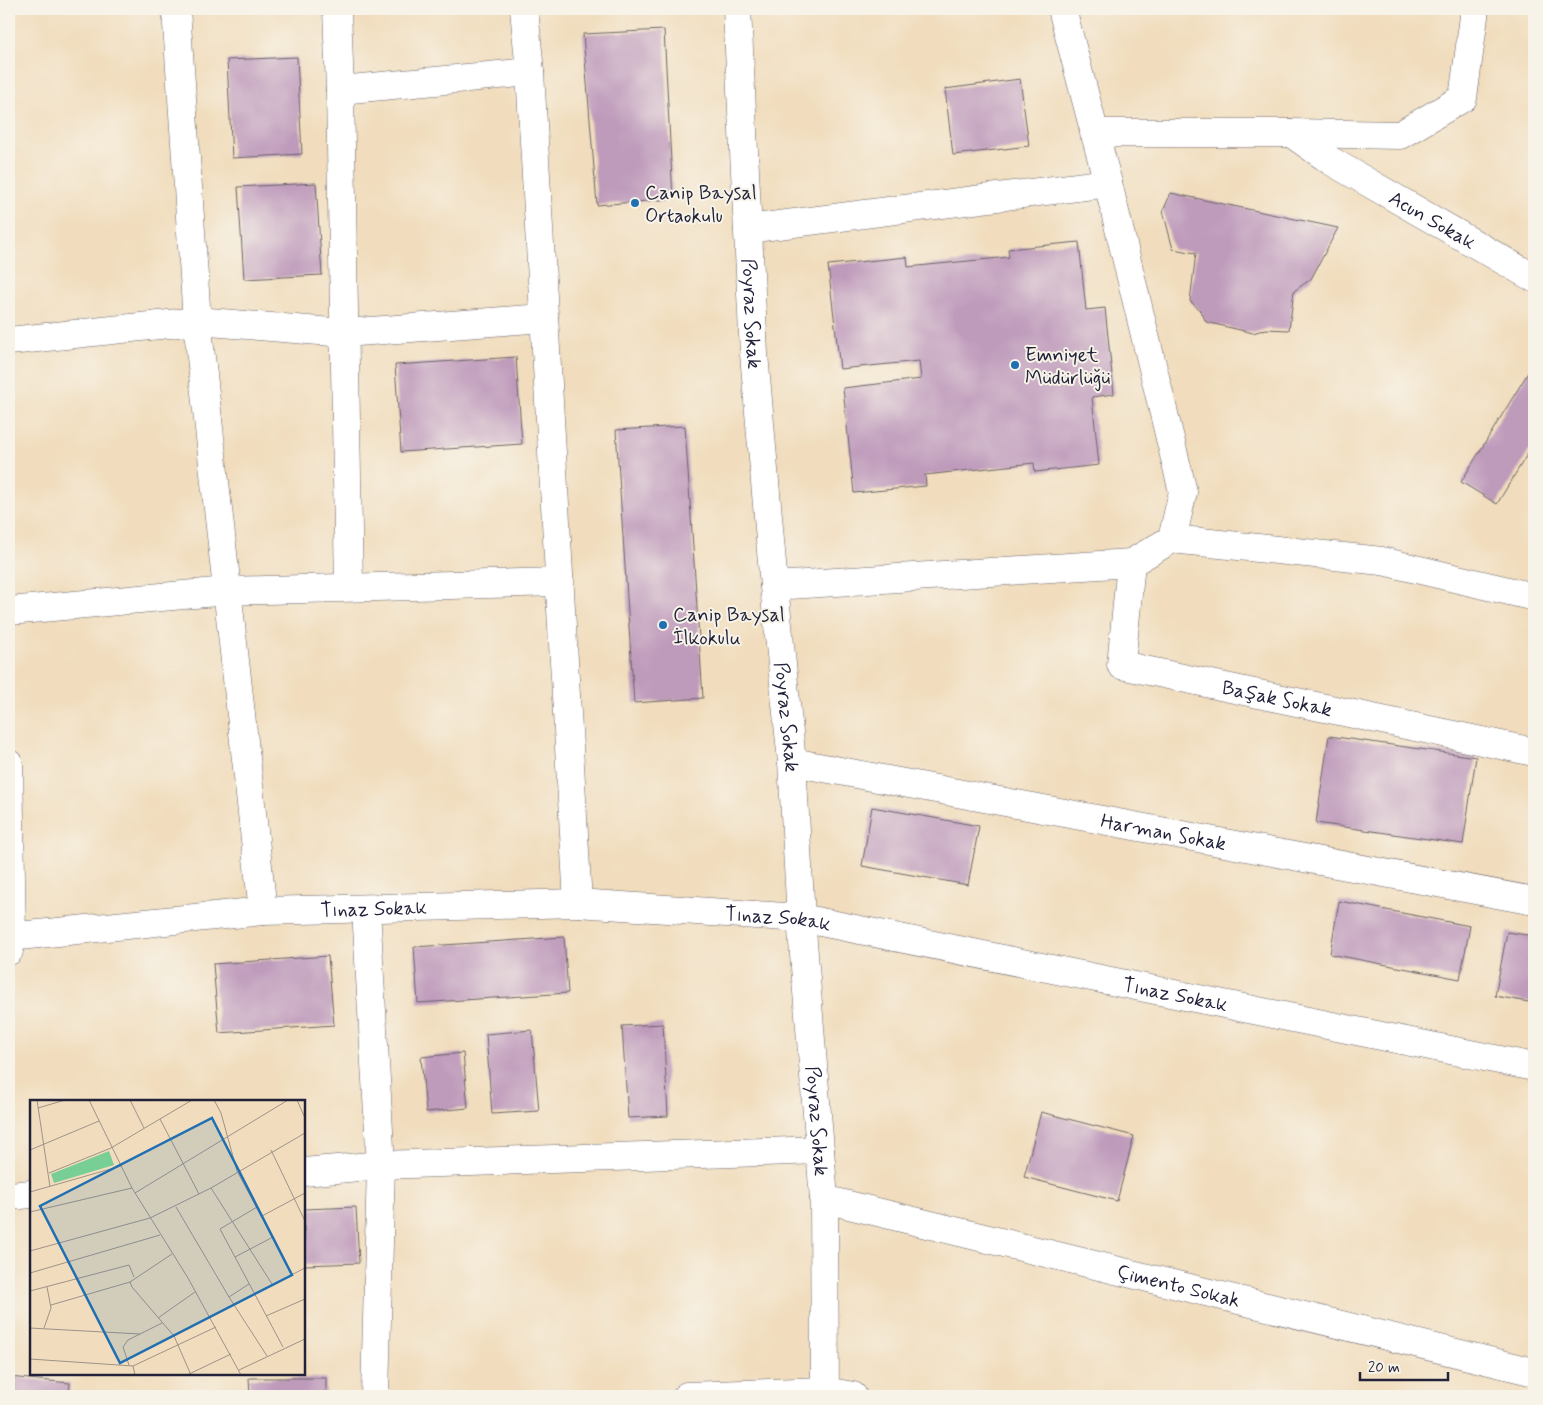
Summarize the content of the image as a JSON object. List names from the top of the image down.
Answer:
{
  "streets": {
    "street": [
      "Acun Sokak",
      "Poyraz Sokak",
      "Başak Sokak",
      "Harman Sokak",
      "Tınaz Sokak",
      "Çimento Sokak"
    ]
  },
  "crossings": [
    ["Poyraz Sokak", "Harman Sokak"],
    ["Poyraz Sokak", "Tınaz Sokak"],
    ["Poyraz Sokak", "Çimento Sokak"]
  ],
  "places": ["Canip Baysal Ortaokulu", "Emniyet Müdürlüğü", "Canip Baysal İlkokulu"],
  "scale_bar": "20 m"
}
